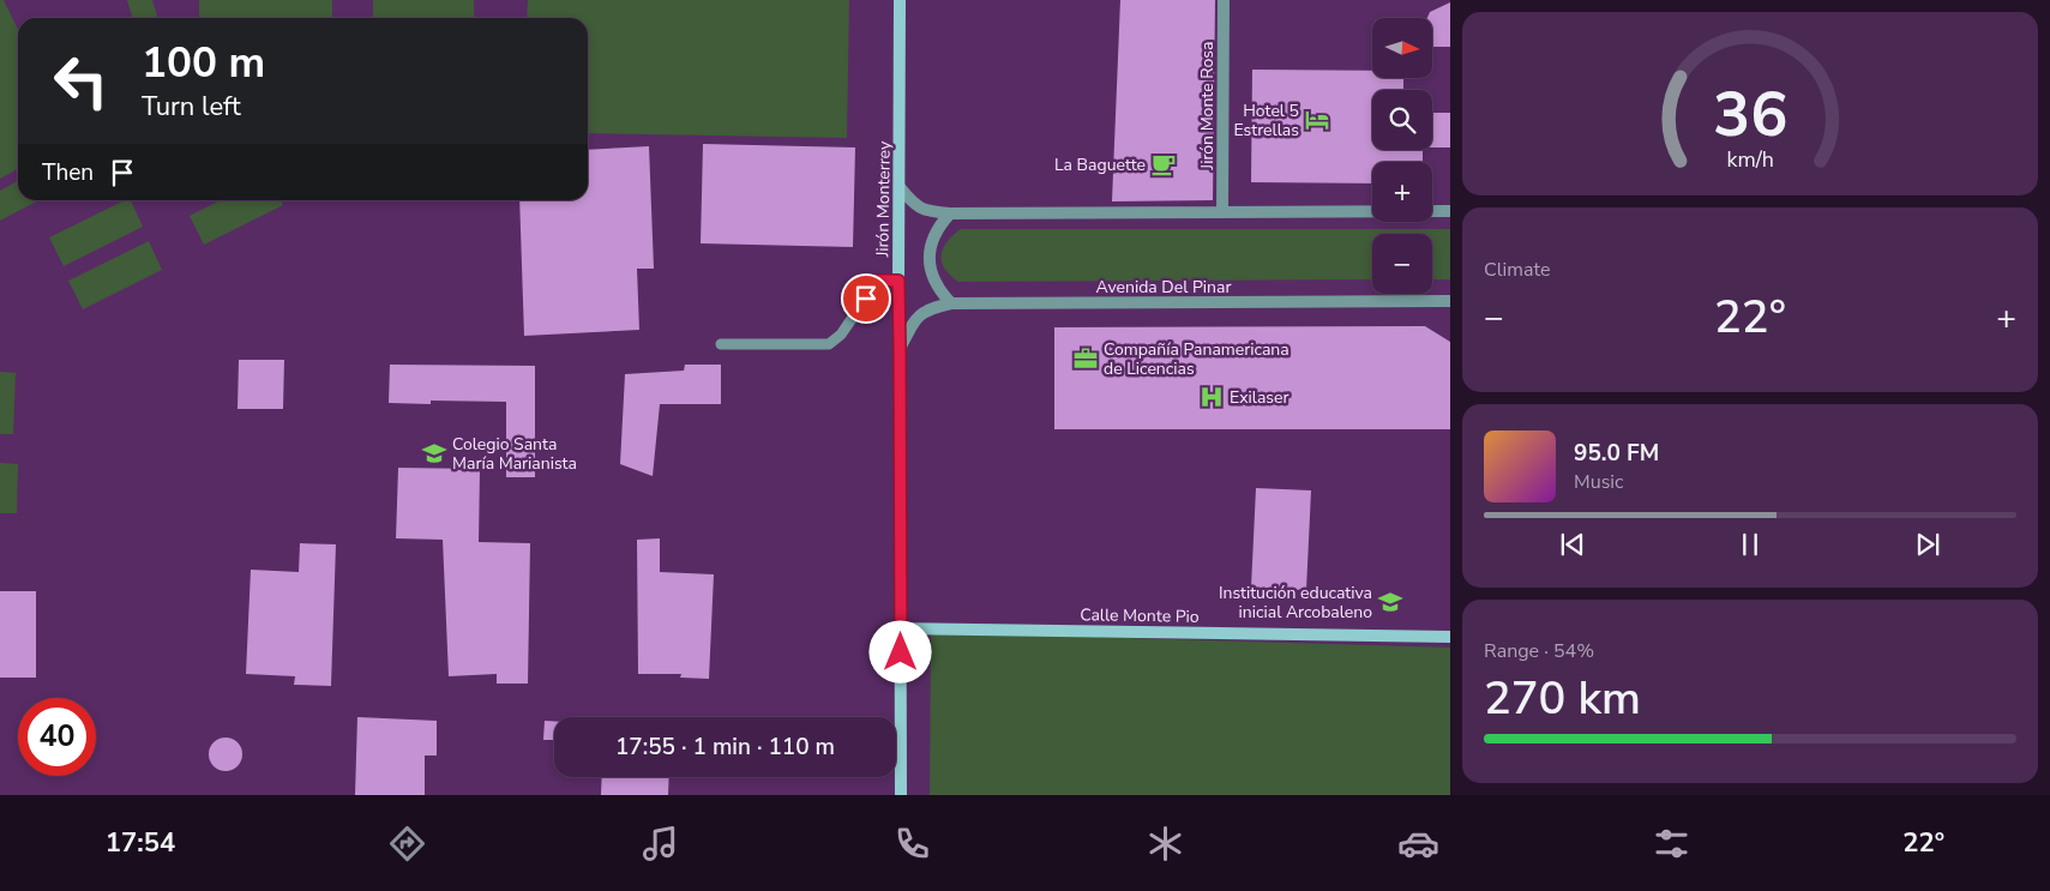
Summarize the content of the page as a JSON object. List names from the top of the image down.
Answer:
{
  "streets": {
    "street": [
      "Jirón Monte Rosa",
      "Jirón Monterrey",
      "Avenida Del Pinar",
      "Calle Monte Pio"
    ]
  },
  "crossings": [
    ["Jirón Monterrey", "Avenida Del Pinar"],
    ["Jirón Monterrey", "Calle Monte Pio"]
  ],
  "places": {
    "hotel": ["Hotel 5 Estrellas"],
    "cafe": ["La Baguette"],
    "office": ["Compañía Panamericana de Licencias"],
    "hospital": ["Exilaser"],
    "school or university": ["Colegio Santa María Marianista", "Institución educativa inicial Arcobaleno"]
  },
  "north": "right",
  "page": {
    "map_buttons": ["+", "−"],
    "turn": ["100 m", "Turn left"],
    "then": "Then",
    "tile": [
      "Climate",
      ["Range · 54%", "270 km"]
    ],
    "heat": ["−", "22°", "+"],
    "song": ["95.0 FM", "Music"],
    "limit": "40",
    "trip": "17:55 · 1 min · 110 m",
    "tabs": ["17:54", "22°"],
    "gauge": ["36", "km/h"]
  }
}
